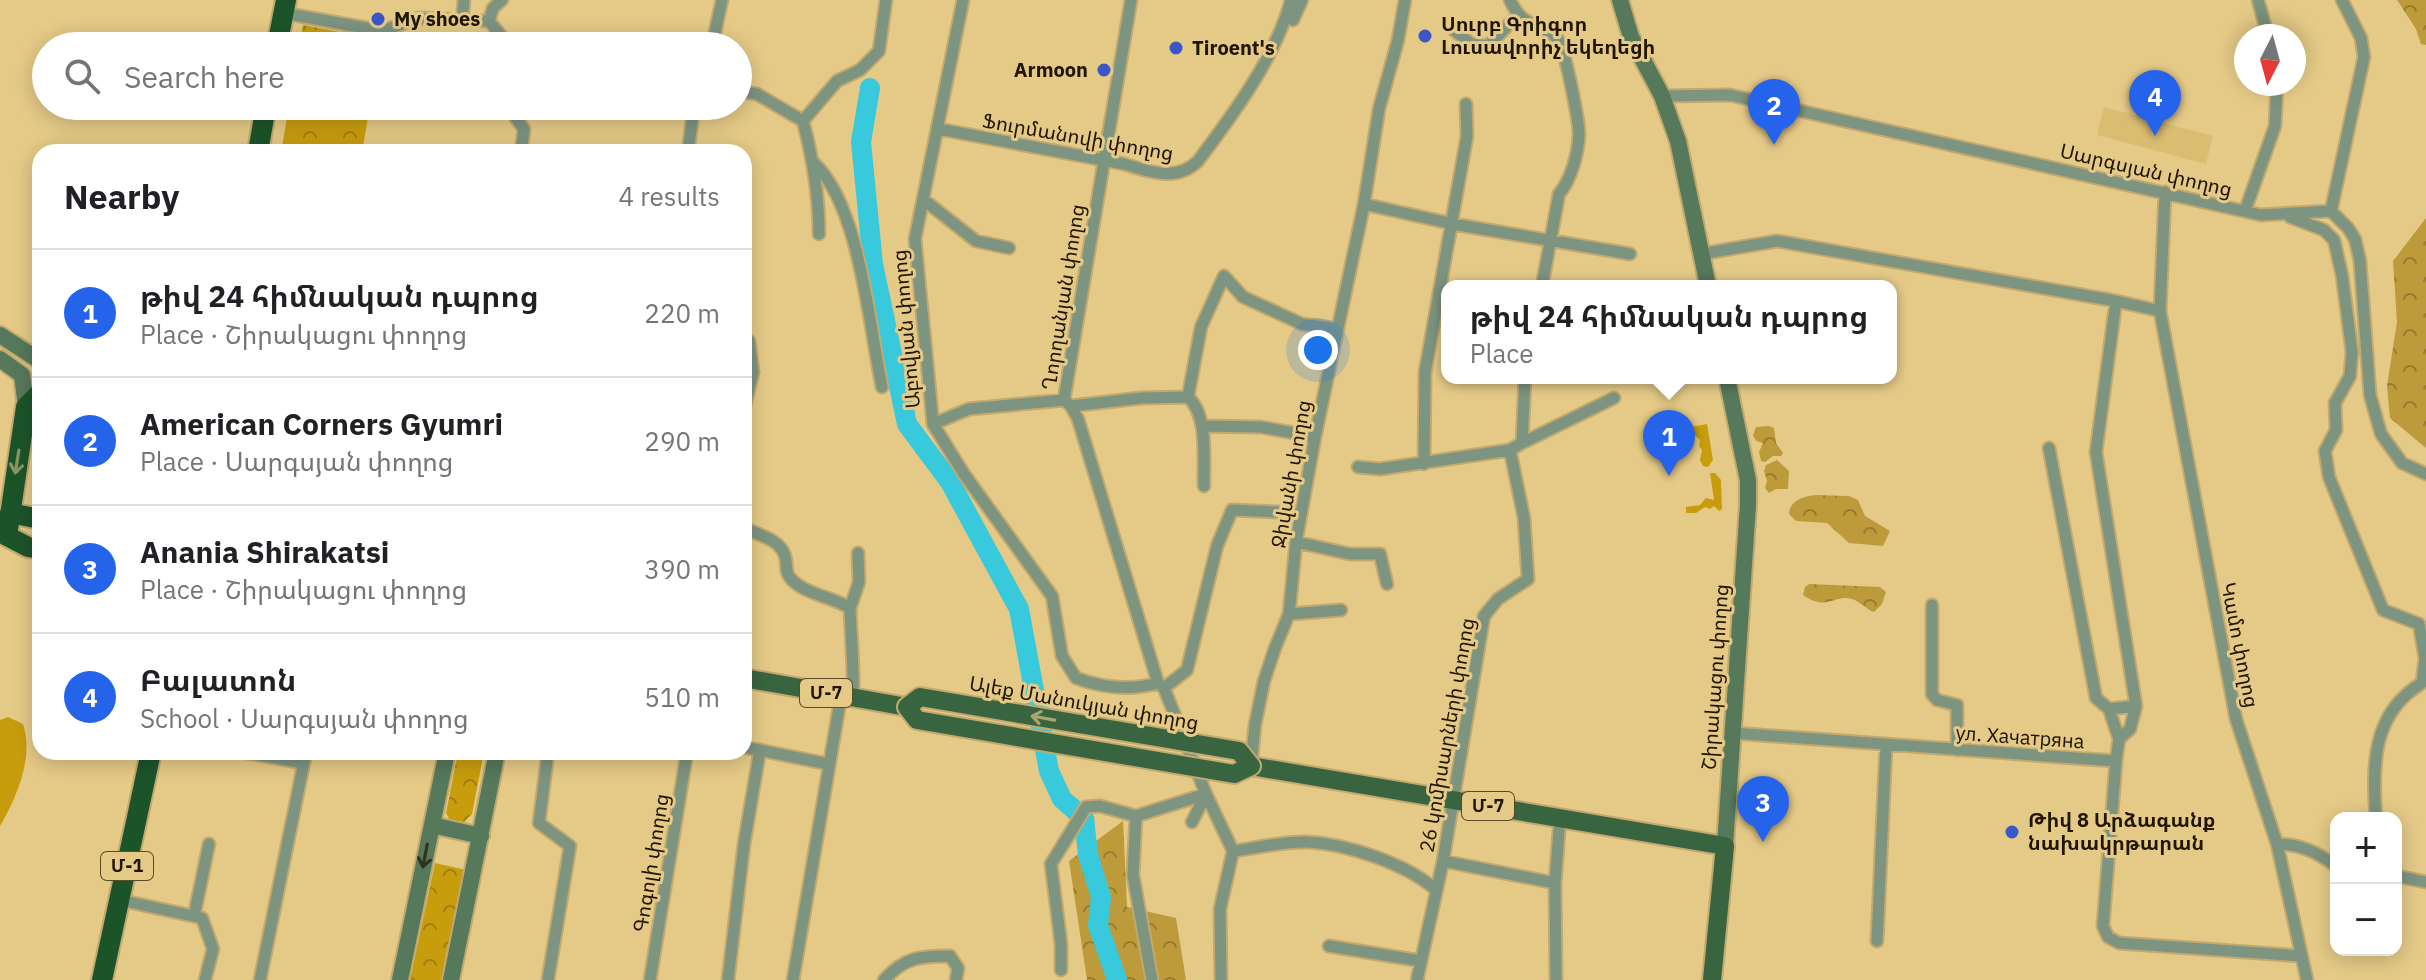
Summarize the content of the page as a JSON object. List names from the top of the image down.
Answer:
{
  "streets": {
    "highway": ["Մ-1"],
    "main road": ["Շիրակացու փողոց", "Մ-7", "Ալեք Մանուկյան փողոց"],
    "street": [
      "Ֆուրմանովի փողոց",
      "Սարգսյան փողոց",
      "Ղորղանյան փողոց",
      "Աբովյան փողոց",
      "Ջիվանի փողոց",
      "Կամո փողոց",
      "26 կոմիսարների փողոց",
      "ул. Хачатряна",
      "Գոգոլի փողոց"
    ]
  },
  "crossings": [
    ["Ֆուրմանովի փողոց", "Ղորղանյան փողոց"],
    ["Ֆուրմանովի փողոց", "Աբովյան փողոց"],
    ["Սարգսյան փողոց", "Կամո փողոց"],
    ["Ղորղանյան փողոց", "Աբովյան փողոց"],
    ["Ջիվանի փողոց", "Ալեք Մանուկյան փողոց"],
    ["Շիրակացու փողոց", "Ալեք Մանուկյան փողոց"],
    ["Շիրակացու փողոց", "ул. Хачатряна"],
    ["Ալեք Մանուկյան փողոց", "26 կոմիսարների փողոց"]
  ],
  "places": [
    "My shoes",
    "Սուրբ Գրիգոր Լուսավորիչ եկեղեցի",
    "Tiroent's",
    "Armoon",
    "Թիվ 8 Արձագանք նախակրթարան"
  ],
  "north": "bottom",
  "page": {
    "search": "Search here",
    "pins": [
      "4",
      "2",
      "1",
      "3"
    ],
    "heading": ["Nearby", "4 results"],
    "list": [
      {
        "mark": "1",
        "name": "թիվ 24 հիմնական դպրոց",
        "note": "Place · Շիրակացու փողոց",
        "value": "220 m"
      },
      {
        "mark": "2",
        "name": "American Corners Gyumri",
        "note": "Place · Սարգսյան փողոց",
        "value": "290 m"
      },
      {
        "mark": "3",
        "name": "Anania Shirakatsi",
        "note": "Place · Շիրակացու փողոց",
        "value": "390 m"
      },
      {
        "mark": "4",
        "name": "Բալատոն",
        "note": "School · Սարգսյան փողոց",
        "value": "510 m"
      }
    ],
    "popup": ["թիվ 24 հիմնական դպրոց", "Place"],
    "map_buttons": ["+", "−"]
  }
}
